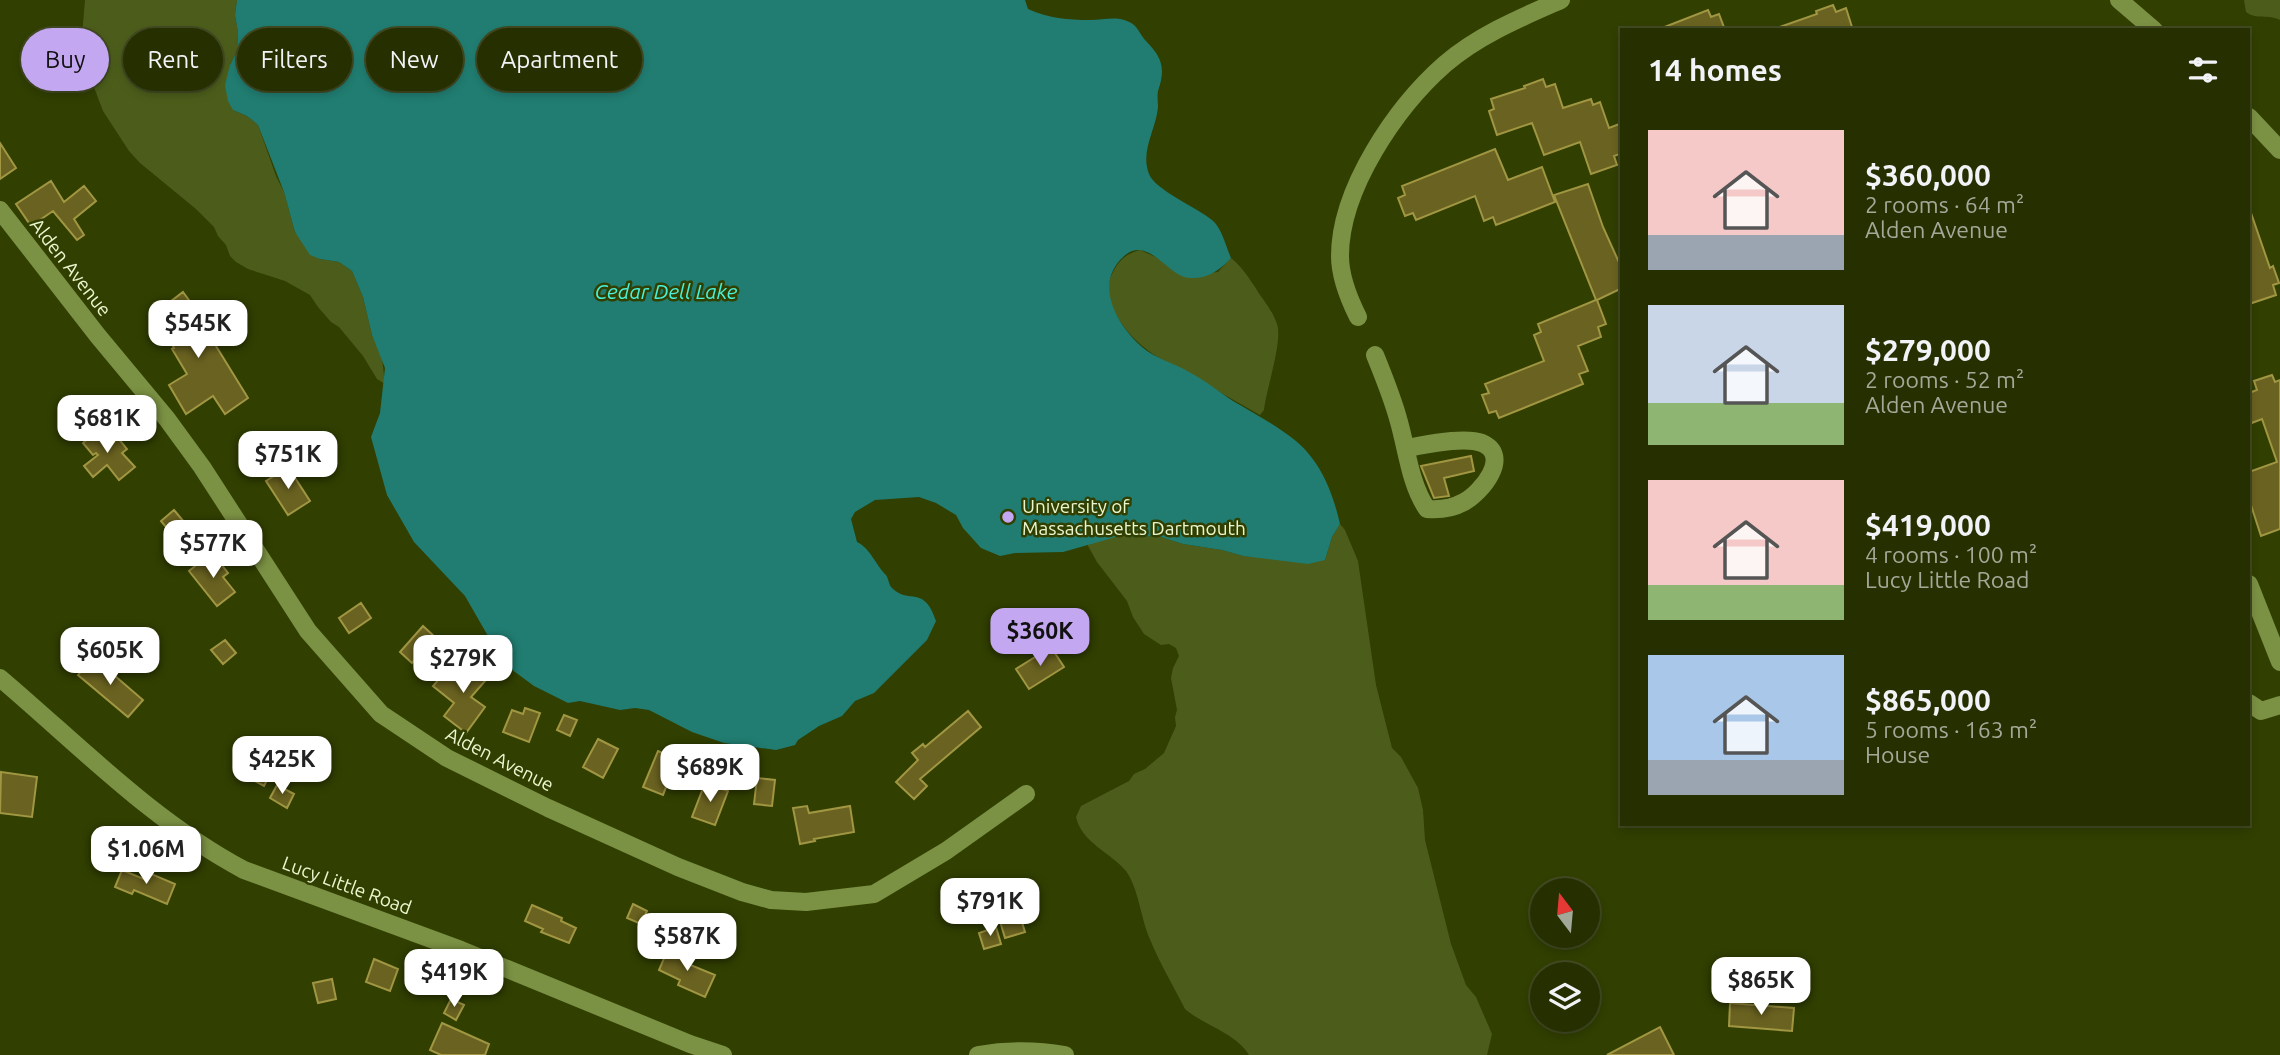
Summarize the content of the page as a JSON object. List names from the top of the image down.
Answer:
{
  "streets": {
    "street": ["Alden Avenue", "Lucy Little Road"]
  },
  "water": ["Cedar Dell Lake"],
  "places": ["University of Massachusetts Dartmouth"],
  "north": "top",
  "page": {
    "chip": [
      "Buy",
      "Rent",
      "Filters",
      "New",
      "Apartment"
    ],
    "heading": "14 homes",
    "list": [
      {
        "name": "$360,000",
        "note": "2 rooms · 64 m² · Alden Avenue"
      },
      {
        "name": "$279,000",
        "note": "2 rooms · 52 m² · Alden Avenue"
      },
      {
        "name": "$419,000",
        "note": "4 rooms · 100 m² · Lucy Little Road"
      },
      {
        "name": "$865,000",
        "note": "5 rooms · 163 m² · House"
      }
    ],
    "price": [
      "$545K",
      "$681K",
      "$751K",
      "$577K",
      "$360K",
      "$605K",
      "$279K",
      "$425K",
      "$689K",
      "$1.06M",
      "$791K",
      "$587K",
      "$419K",
      "$865K"
    ]
  }
}
